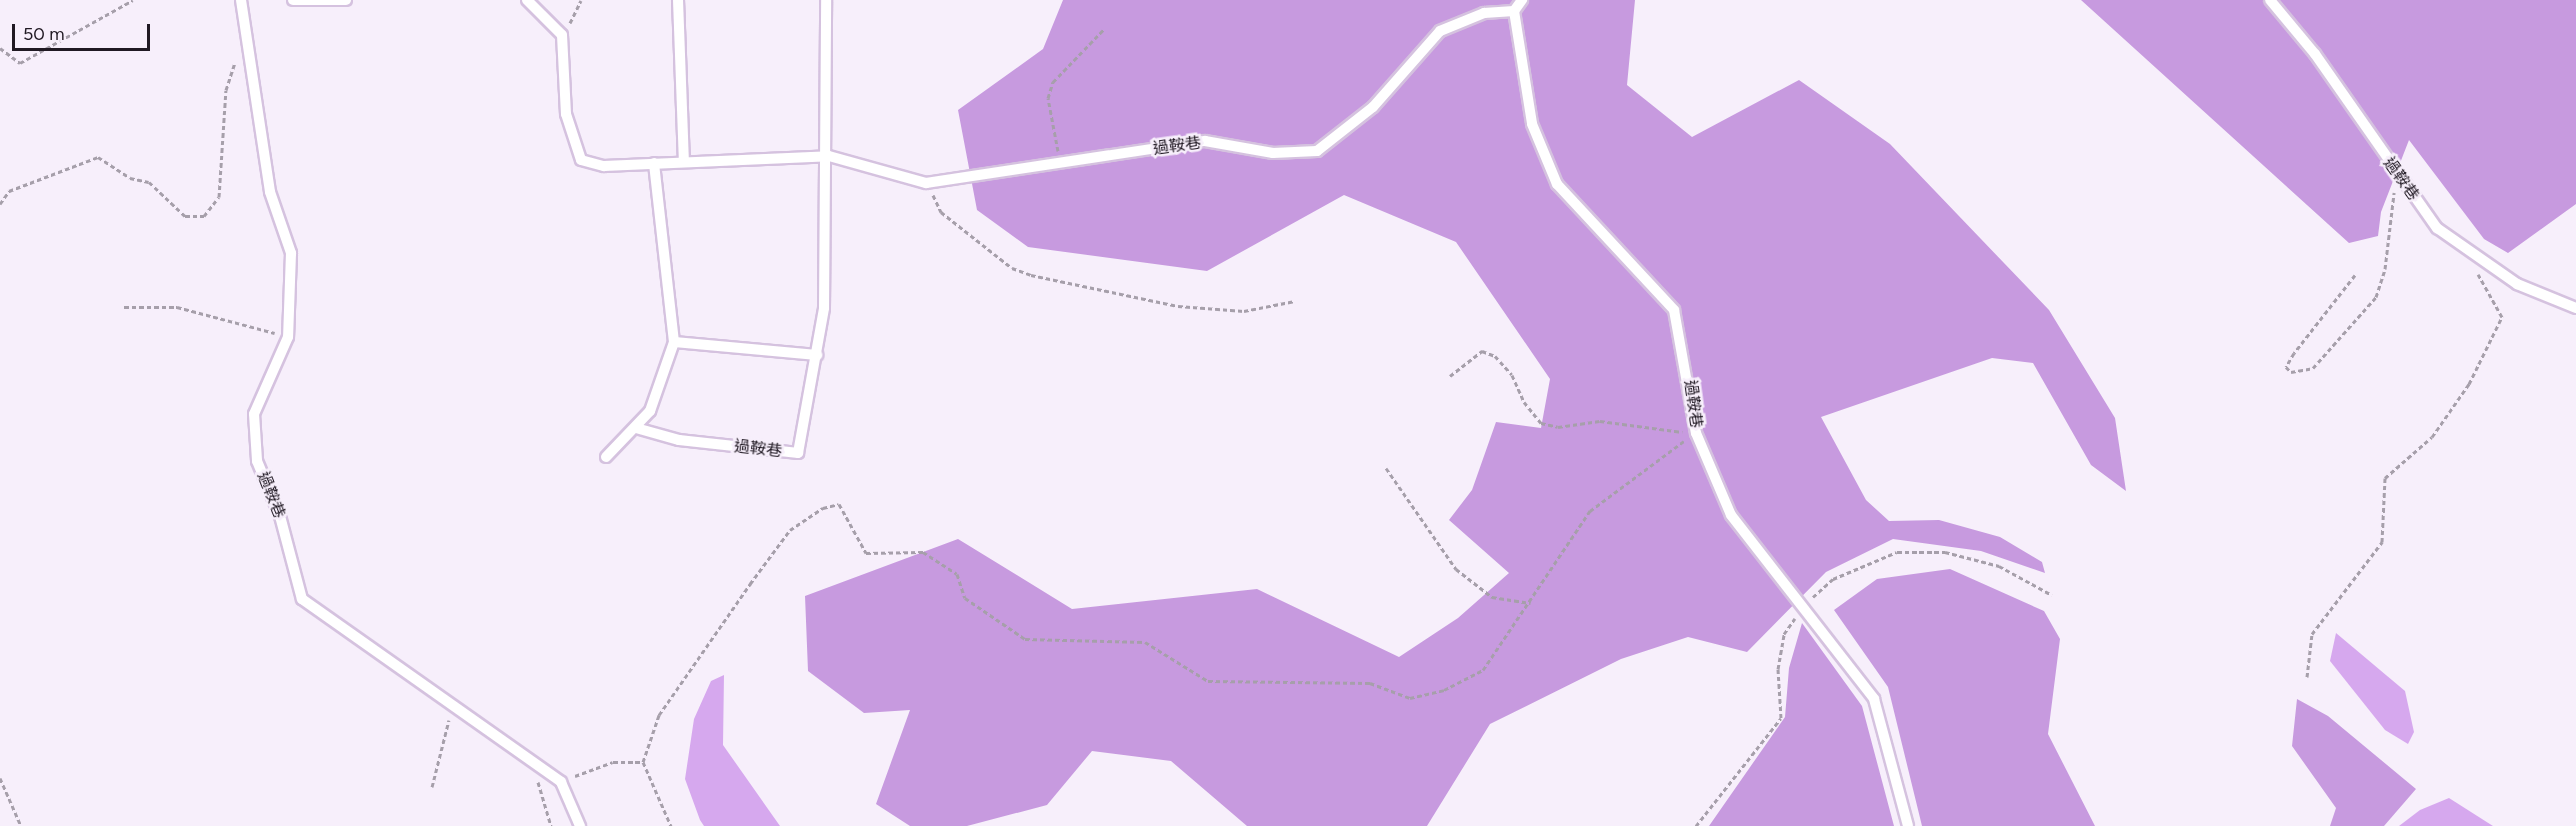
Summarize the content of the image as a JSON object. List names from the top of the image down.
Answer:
{
  "streets": {
    "lane": ["過鞍巷"]
  },
  "scale_bar": "50 m"
}
